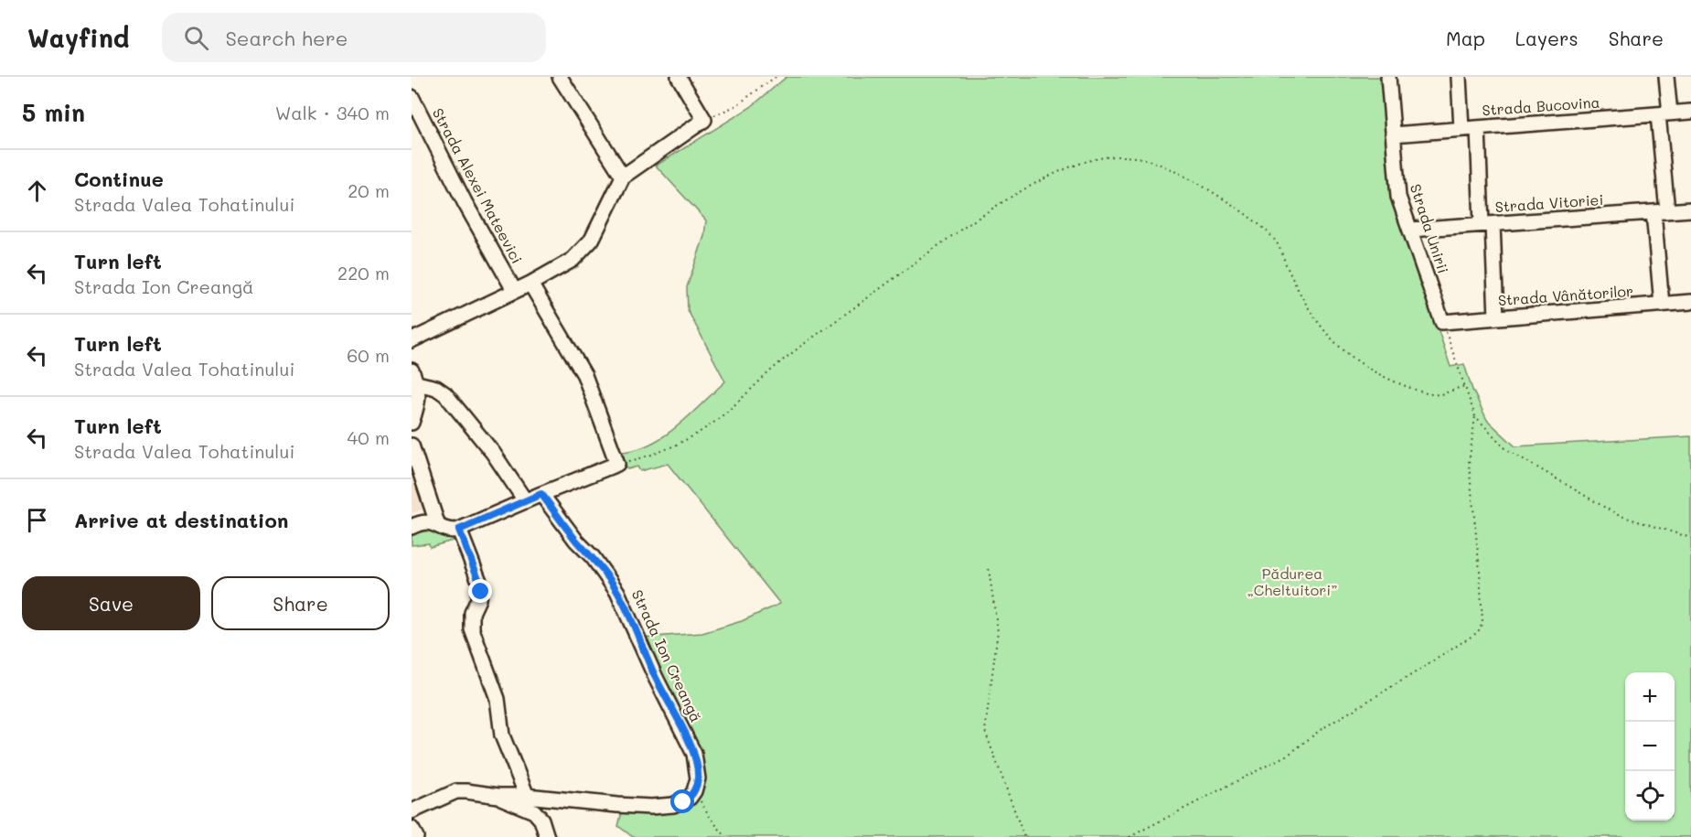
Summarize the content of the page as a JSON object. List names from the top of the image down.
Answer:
{
  "streets": {
    "street": [
      "Strada Bucovina",
      "Strada Alexei Mateevici",
      "Strada Vitoriei",
      "Strada Unirii",
      "Strada Vânătorilor",
      "Strada Ion Creangă"
    ]
  },
  "crossings": [
    ["Strada Bucovina", "Strada Unirii"],
    ["Strada Vitoriei", "Strada Unirii"],
    ["Strada Unirii", "Strada Vânătorilor"]
  ],
  "parks": ["Pădurea „Cheltuitori”"],
  "page": {
    "header": "Wayfind",
    "search": "Search here",
    "nav": ["Map", "Layers", "Share"],
    "heading": ["5 min", "Walk · 340 m"],
    "list": [
      ["Continue", "Strada Valea Tohatinului", "20 m"],
      ["Turn left", "Strada Ion Creangă", "220 m"],
      ["Turn left", "Strada Valea Tohatinului", "60 m"],
      ["Turn left", "Strada Valea Tohatinului", "40 m"],
      "Arrive at destination"
    ],
    "buttons": ["Save", "Share"],
    "map_buttons": ["+", "−"]
  }
}
